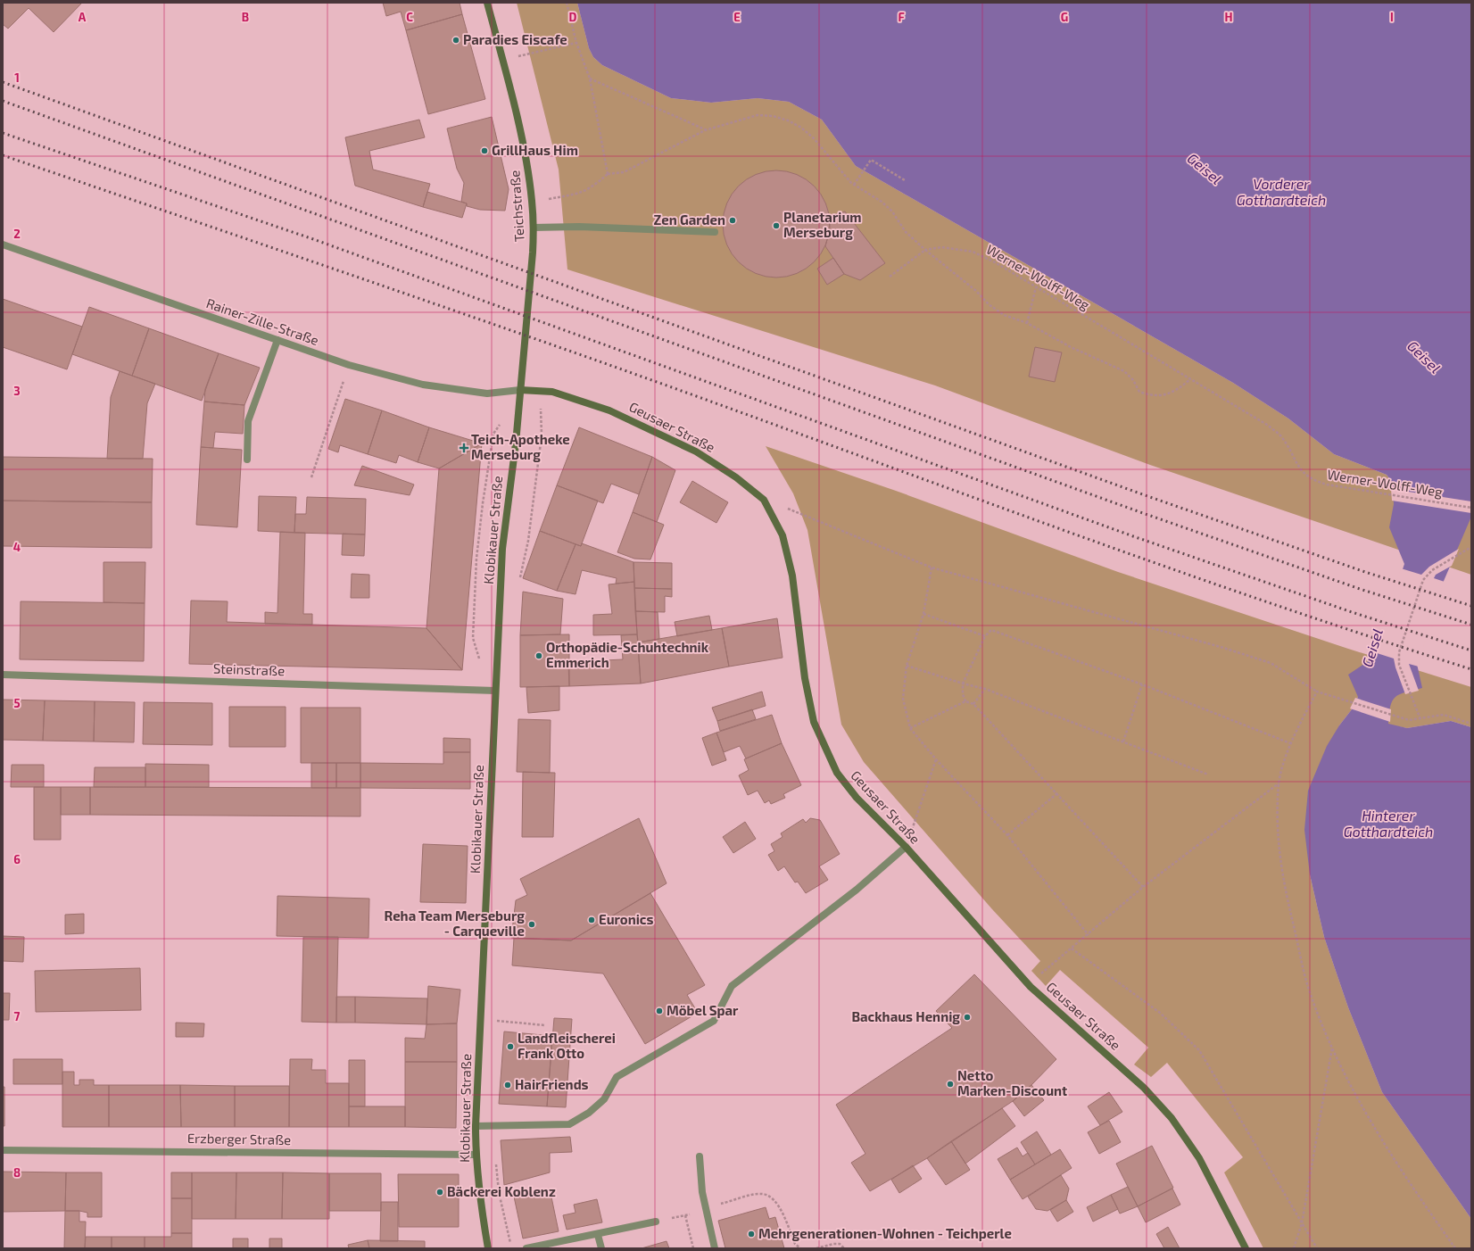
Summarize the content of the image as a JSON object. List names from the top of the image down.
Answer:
{
  "streets": {
    "street": [
      "Teichstraße",
      "Rainer-Zille-Straße",
      "Geusaer Straße",
      "Klobikauer Straße",
      "Steinstraße",
      "Erzberger Straße"
    ],
    "path": ["Werner-Wolff-Weg"]
  },
  "crossings": [
    ["Teichstraße", "Rainer-Zille-Straße"],
    ["Teichstraße", "Geusaer Straße"],
    ["Teichstraße", "Klobikauer Straße"],
    ["Rainer-Zille-Straße", "Geusaer Straße"],
    ["Rainer-Zille-Straße", "Klobikauer Straße"],
    ["Geusaer Straße", "Klobikauer Straße"],
    ["Klobikauer Straße", "Steinstraße"],
    ["Klobikauer Straße", "Erzberger Straße"]
  ],
  "water": ["Geisel", "Vorderer Gotthardteich", "Hinterer Gotthardteich"],
  "places": {
    "other": [
      "Paradies Eiscafe",
      "GrillHaus Him",
      "Zen Garden",
      "Planetarium Merseburg",
      "Orthopädie-Schuhtechnik Emmerich",
      "Euronics",
      "Reha Team Merseburg - Carqueville",
      "Möbel Spar",
      "Backhaus Hennig",
      "Landfleischerei Frank Otto",
      "Netto Marken-Discount",
      "HairFriends",
      "Bäckerei Koblenz",
      "Mehrgenerationen-Wohnen - Teichperle"
    ],
    "health": ["Teich-Apotheke Merseburg"]
  },
  "grid": {
    "columns": [
      "A",
      "B",
      "C",
      "D",
      "E",
      "F",
      "G",
      "H",
      "I"
    ],
    "rows": [
      "1",
      "2",
      "3",
      "4",
      "5",
      "6",
      "7",
      "8"
    ]
  }
}
